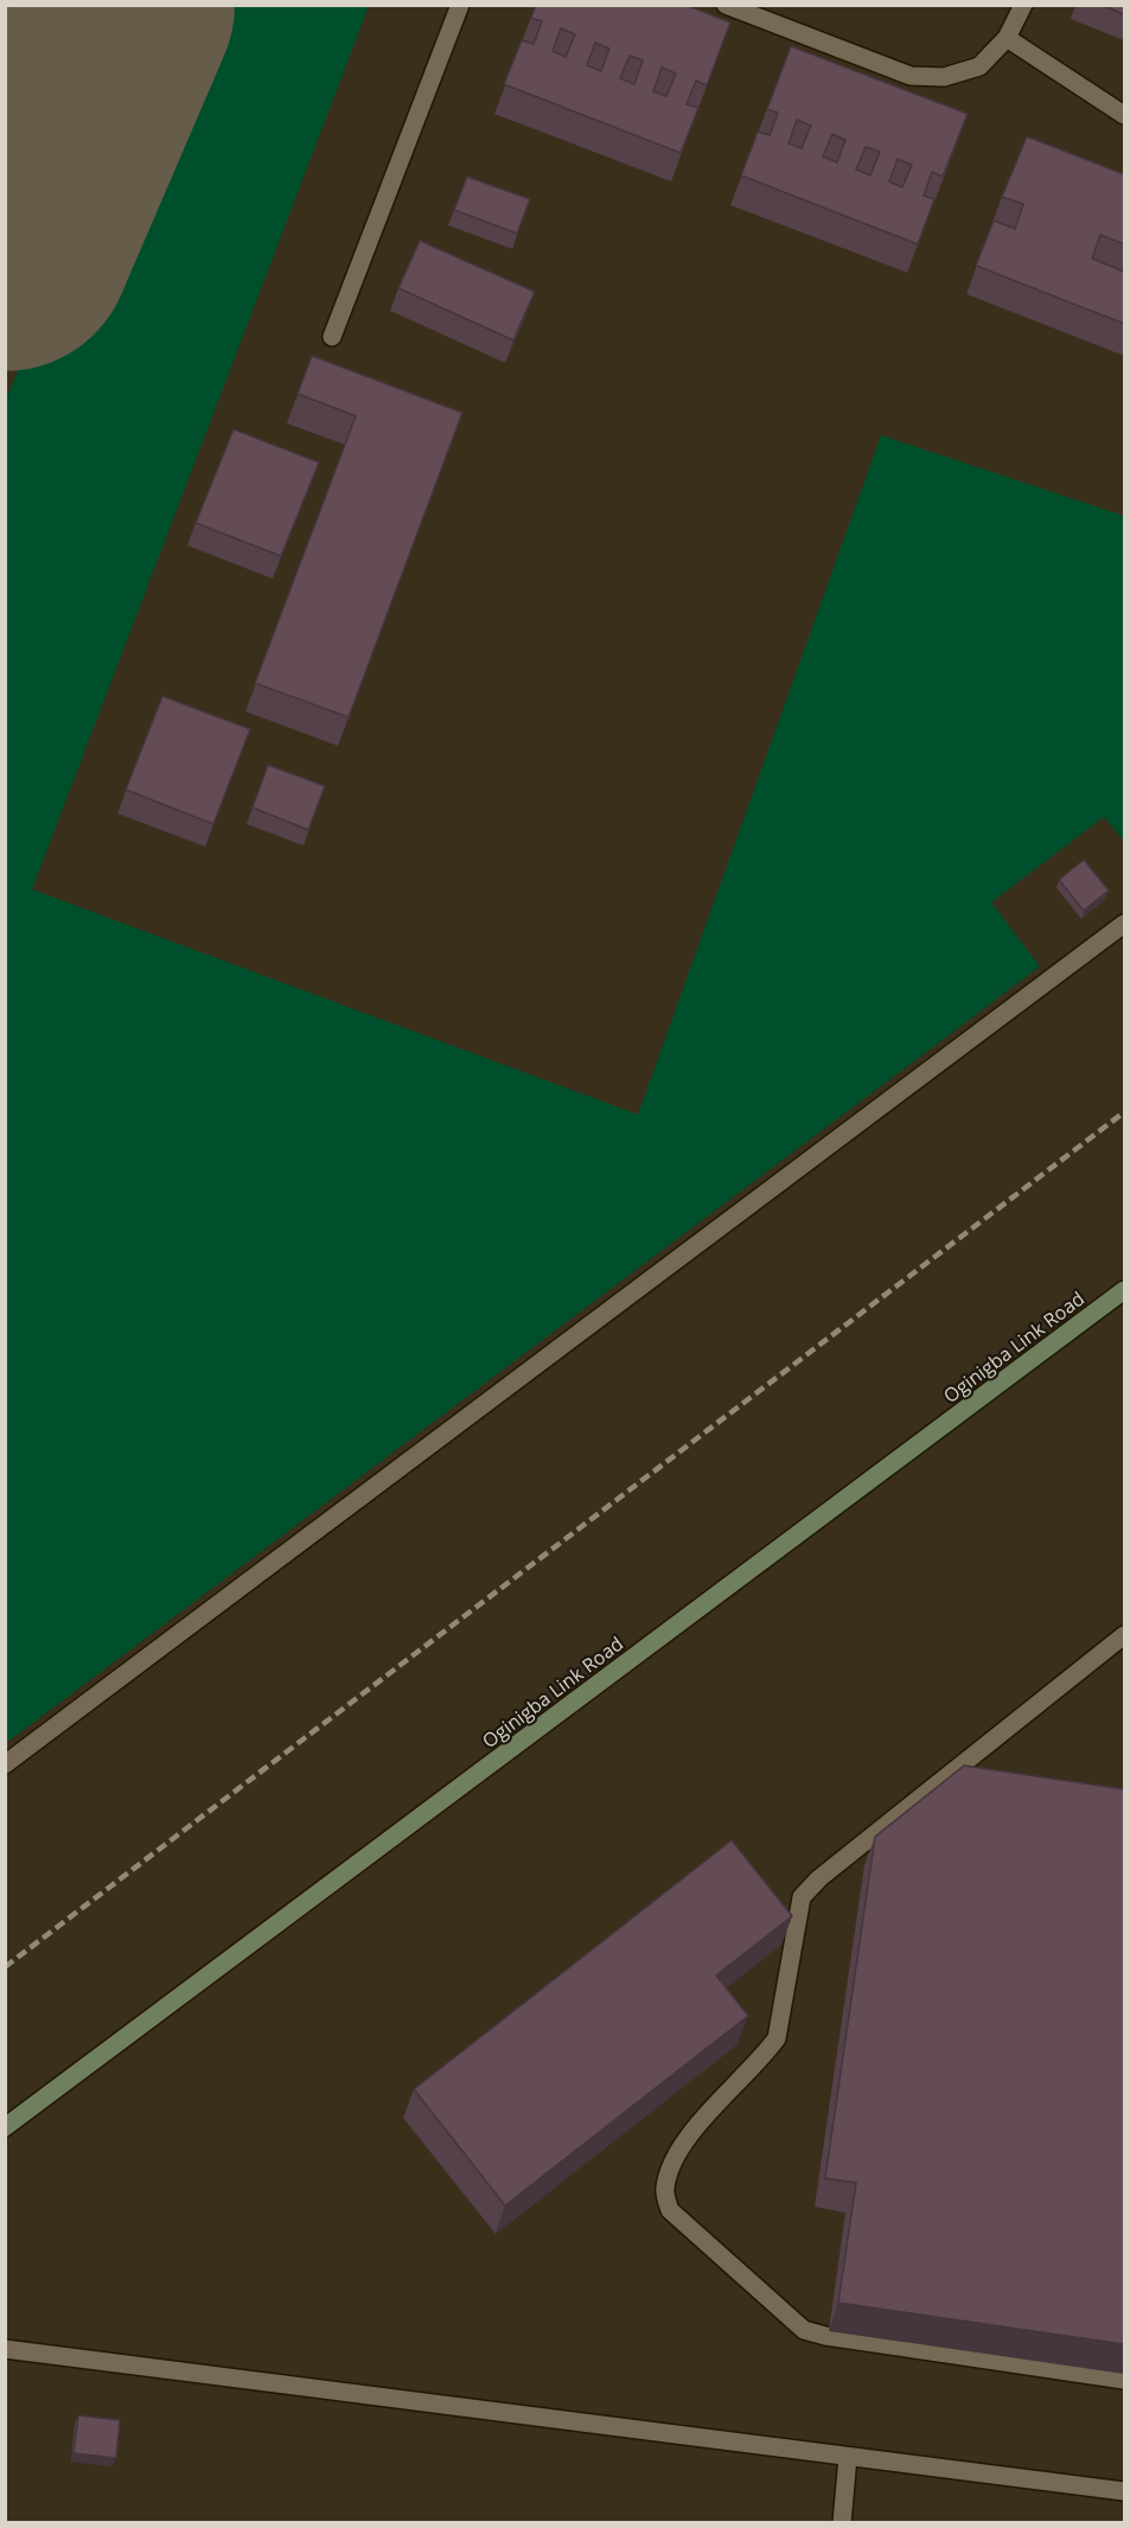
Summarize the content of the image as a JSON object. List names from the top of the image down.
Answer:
{
  "streets": {
    "street": ["Oginigba Link Road"]
  }
}
